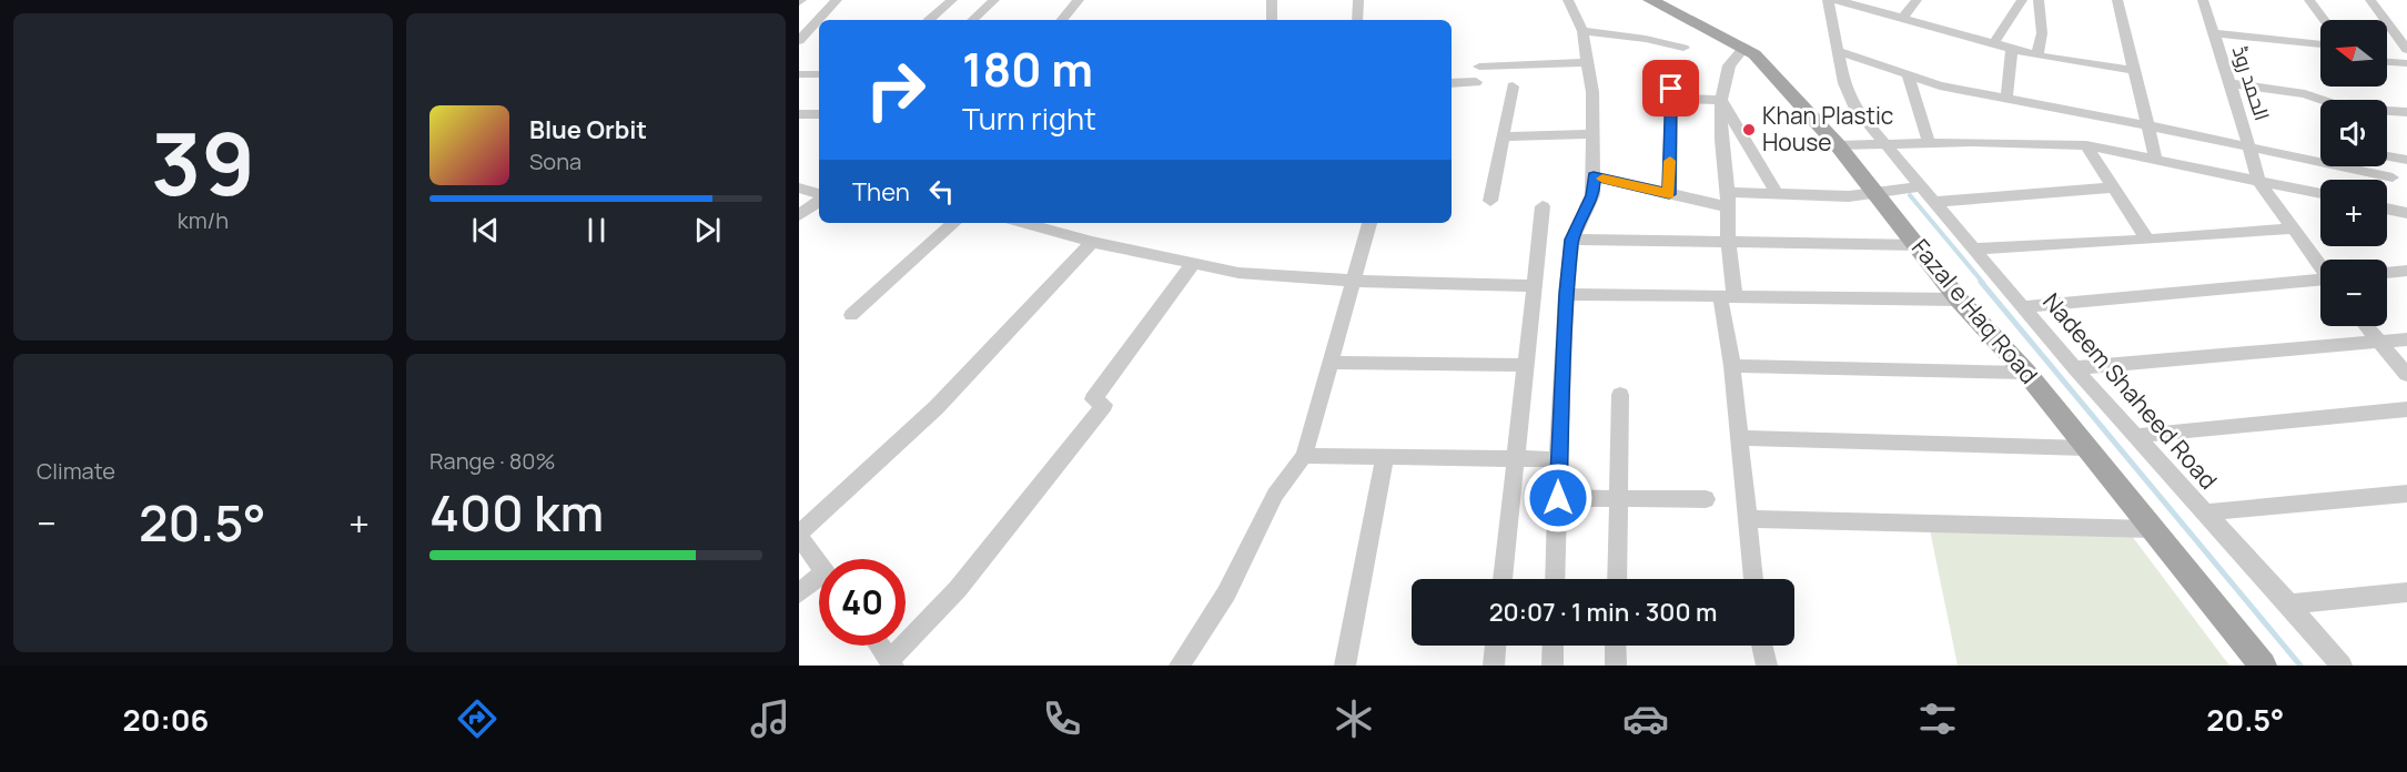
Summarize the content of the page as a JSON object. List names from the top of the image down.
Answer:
{
  "streets": {
    "main road": ["Fazal e Haq Road"],
    "street": ["الحمد روڈ", "Nadeem Shaheed Road"]
  },
  "places": ["Khan Plastic House"],
  "north": "left",
  "page": {
    "tile": [
      ["39", "km/h"],
      "Climate",
      ["Range · 80%", "400 km"]
    ],
    "map_buttons": ["+", "−"],
    "turn": ["180 m", "Turn right"],
    "song": ["Blue Orbit", "Sona"],
    "then": "Then",
    "heat": ["−", "20.5°", "+"],
    "limit": "40",
    "trip": "20:07 · 1 min · 300 m",
    "tabs": ["20:06", "20.5°"]
  }
}
